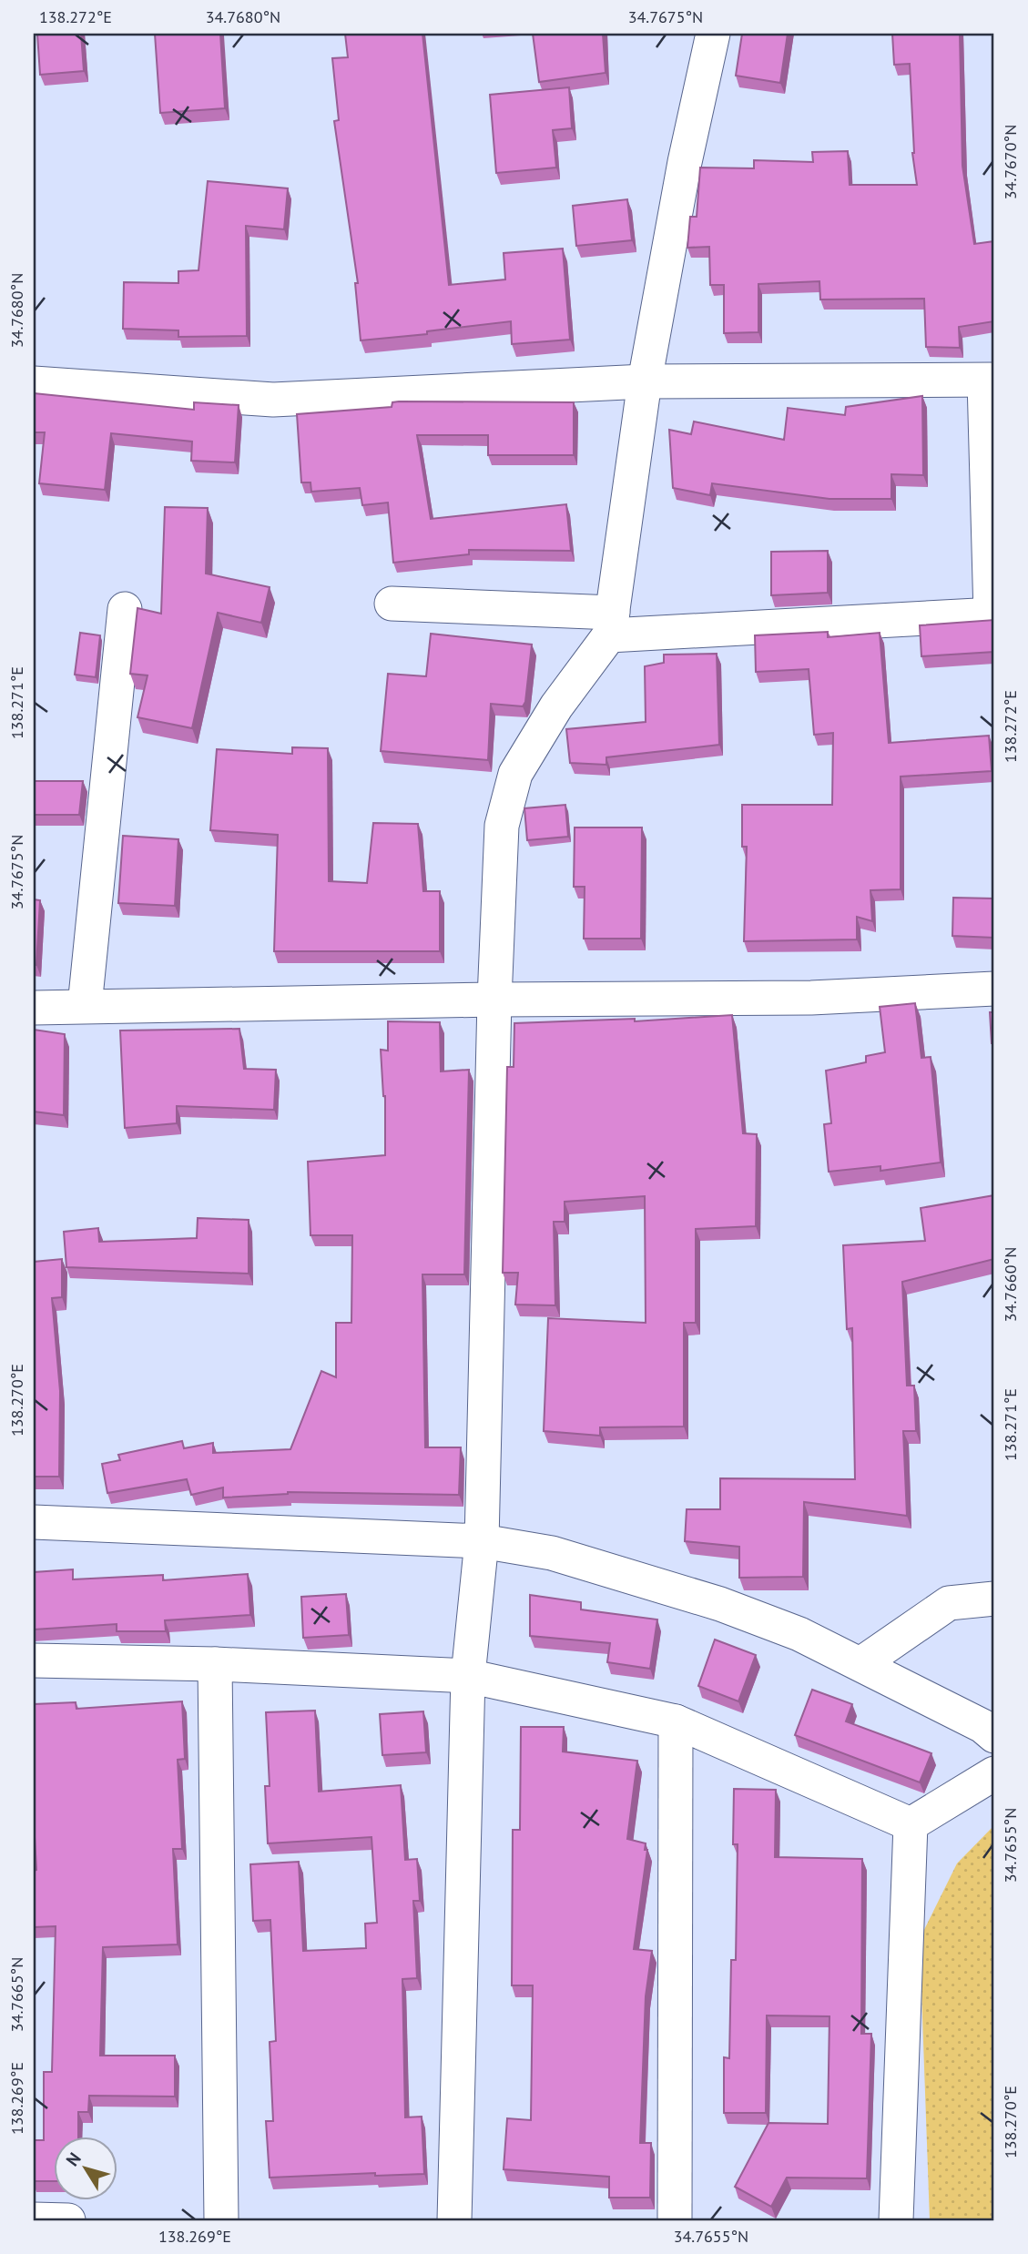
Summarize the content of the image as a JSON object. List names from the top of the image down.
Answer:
{
  "north": "top left",
  "coordinates": [
    "138.272°E",
    "34.7680°N",
    "34.7675°N",
    "34.7670°N",
    "138.271°E",
    "34.7660°N",
    "138.270°E",
    "34.7655°N",
    "34.7665°N",
    "138.269°E"
  ]
}
